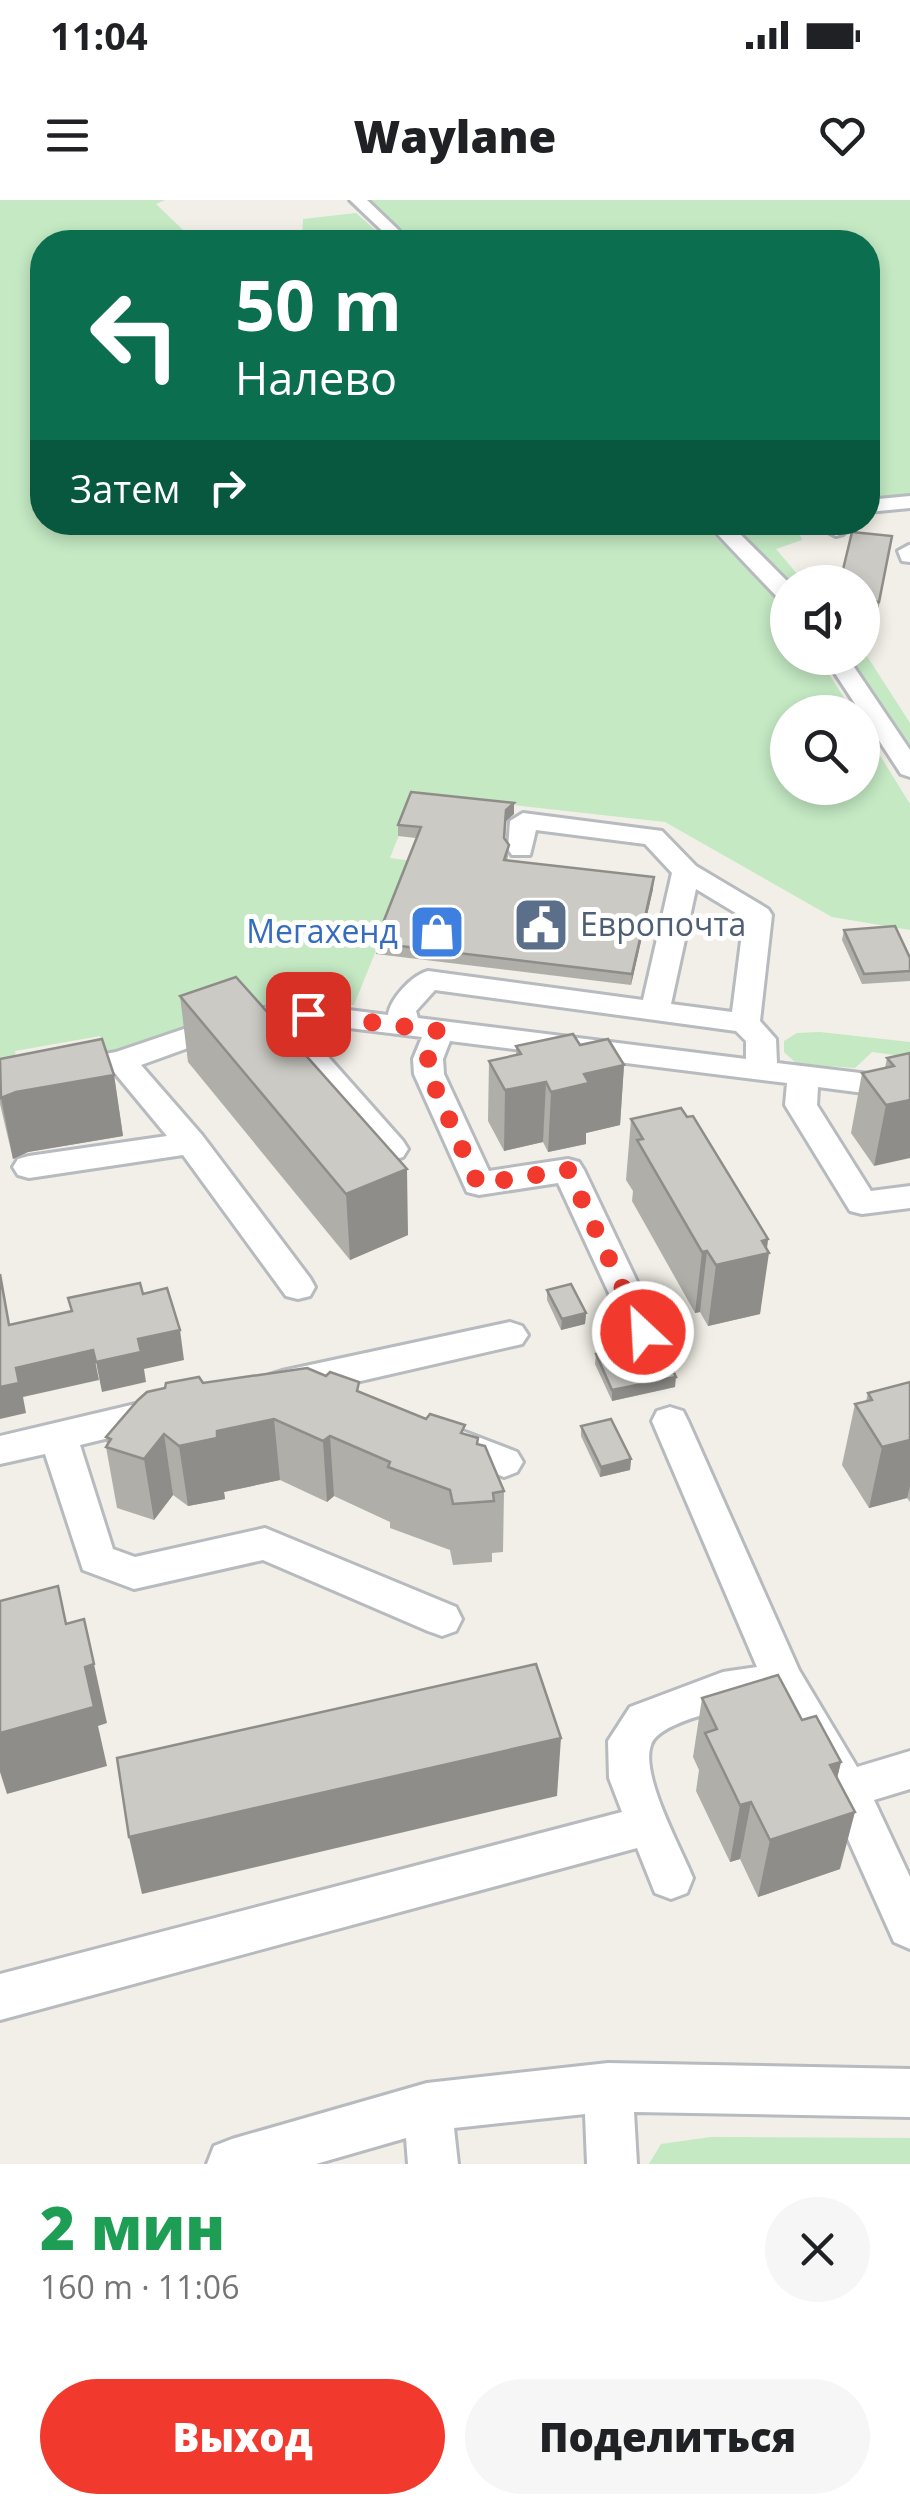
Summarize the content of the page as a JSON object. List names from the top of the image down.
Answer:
{
  "places": {
    "public building": ["Европочта"],
    "shop": ["Мегахенд"]
  },
  "page": {
    "status": "11:04",
    "header": "Waylane",
    "turn": ["50 m", "Налево"],
    "then": "Затем",
    "heading": ["2 мин", "160 m · 11:06"],
    "buttons": ["Выход", "Поделиться"]
  }
}
